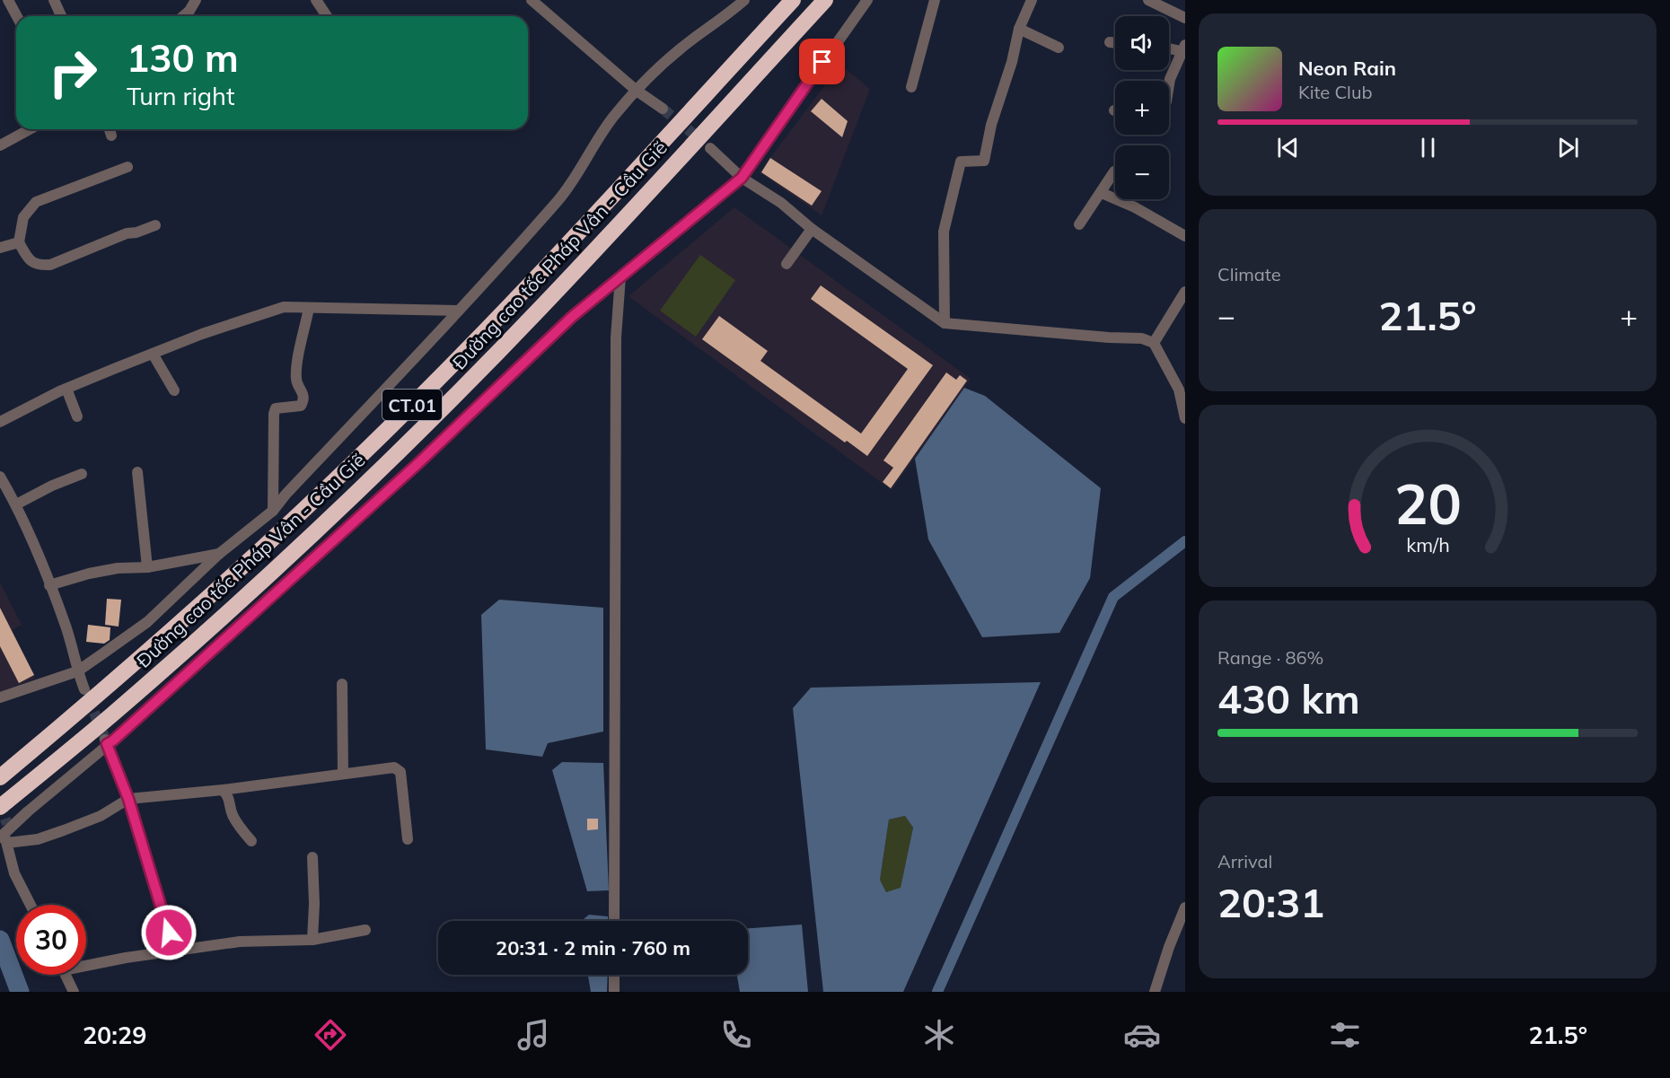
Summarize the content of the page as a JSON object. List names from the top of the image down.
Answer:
{
  "streets": {
    "highway": ["Đường cao tốc Pháp Vân - Cầu Giẽ", "CT.01"]
  },
  "page": {
    "map_buttons": ["+", "−"],
    "turn": ["130 m", "Turn right"],
    "song": ["Neon Rain", "Kite Club"],
    "tile": [
      "Climate",
      ["Range · 86%", "430 km"],
      ["Arrival", "20:31"]
    ],
    "heat": ["−", "21.5°", "+"],
    "limit": "30",
    "trip": "20:31 · 2 min · 760 m",
    "tabs": ["20:29", "21.5°"],
    "gauge": ["20", "km/h"]
  }
}
